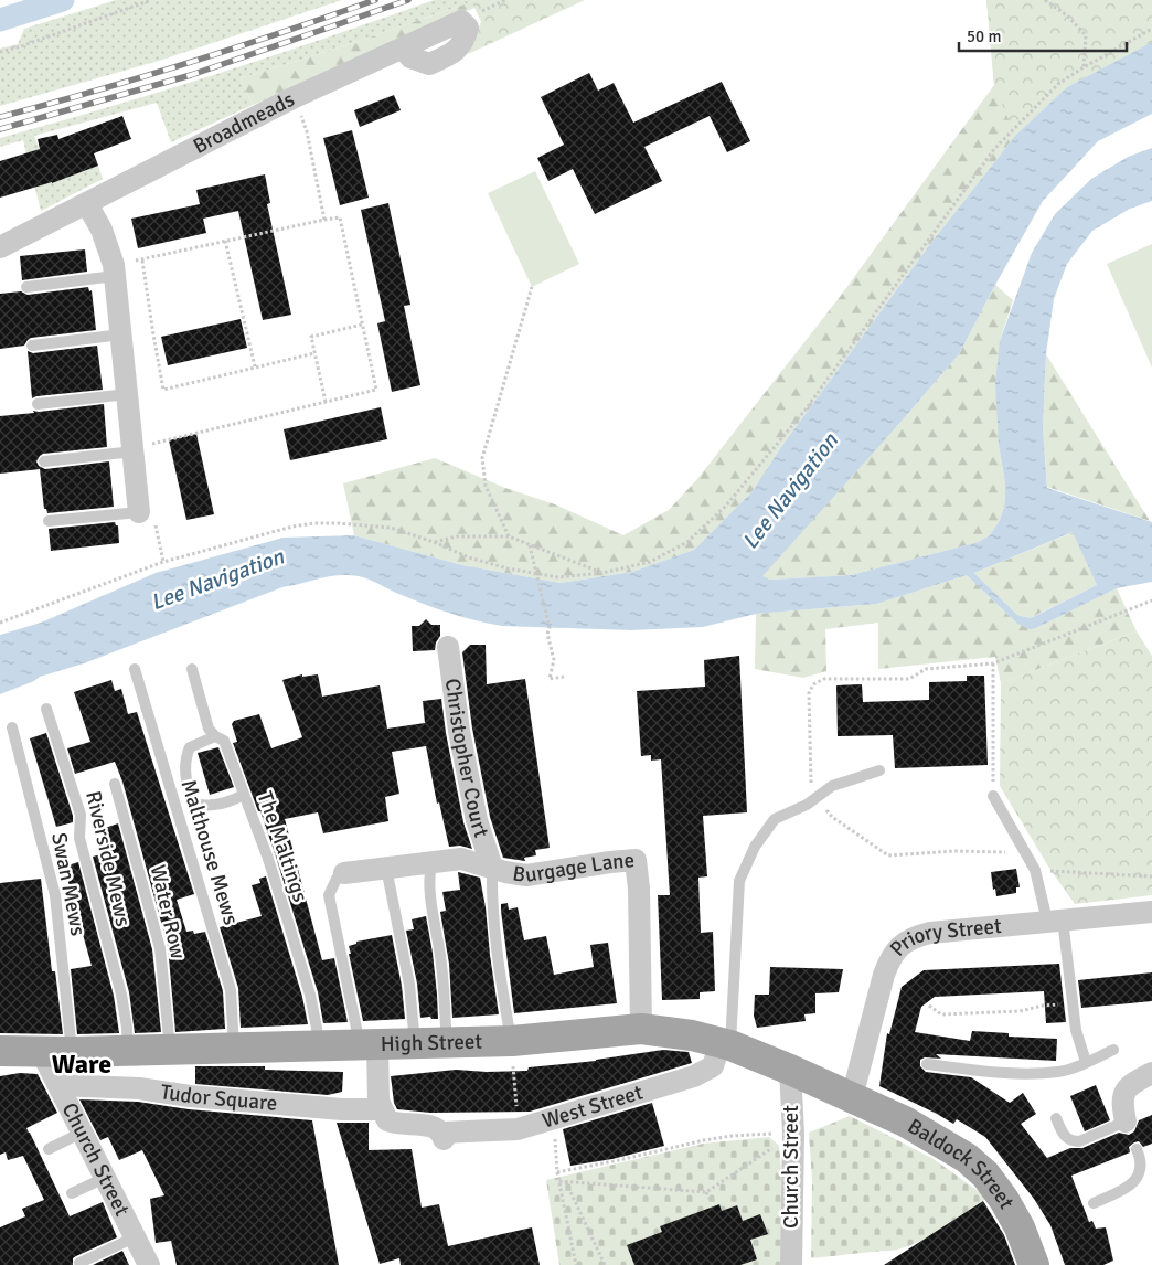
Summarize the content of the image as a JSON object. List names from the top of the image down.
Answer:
{
  "streets": {
    "main road": ["High Street", "Baldock Street"],
    "street": [
      "Broadmeads",
      "Christopher Court",
      "Burgage Lane",
      "Priory Street",
      "Tudor Square",
      "West Street",
      "Church Street"
    ],
    "lane": [
      "The Maltings",
      "Malthouse Mews",
      "Riverside Mews",
      "Swan Mews",
      "Water Row"
    ]
  },
  "crossings": [
    ["Christopher Court", "Burgage Lane"],
    ["The Maltings", "High Street"],
    ["Malthouse Mews", "High Street"],
    ["Riverside Mews", "High Street"],
    ["Burgage Lane", "High Street"],
    ["Swan Mews", "High Street"],
    ["Water Row", "High Street"],
    ["Priory Street", "High Street"],
    ["Priory Street", "Baldock Street"],
    ["High Street", "West Street"],
    ["High Street", "Church Street"],
    ["High Street", "Baldock Street"],
    ["Tudor Square", "West Street"],
    ["Tudor Square", "Church Street"]
  ],
  "districts": ["Ware"],
  "water": ["Lee Navigation"],
  "scale_bar": "50 m"
}
